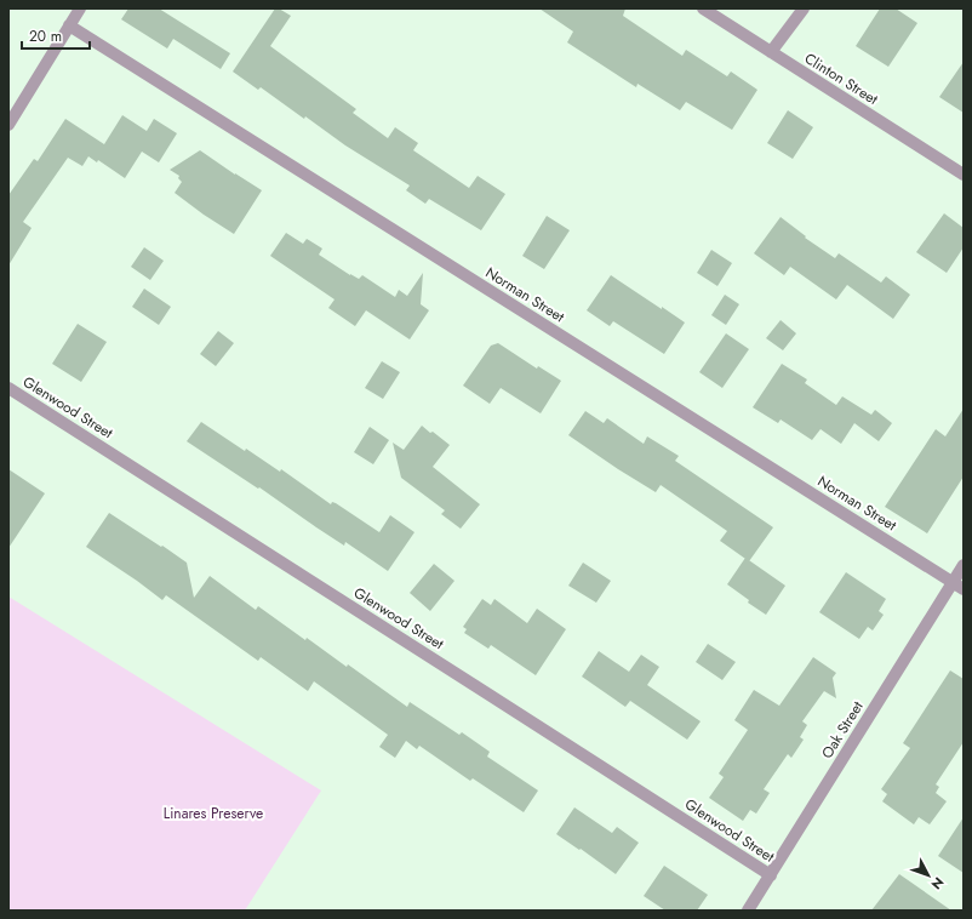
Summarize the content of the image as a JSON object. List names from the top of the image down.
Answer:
{
  "streets": {
    "street": [
      "Clinton Street",
      "Norman Street",
      "Glenwood Street",
      "Oak Street"
    ]
  },
  "crossings": [
    ["Norman Street", "Oak Street"],
    ["Glenwood Street", "Oak Street"]
  ],
  "parks": ["Linares Preserve"],
  "scale_bar": "20 m",
  "north": "bottom right"
}
